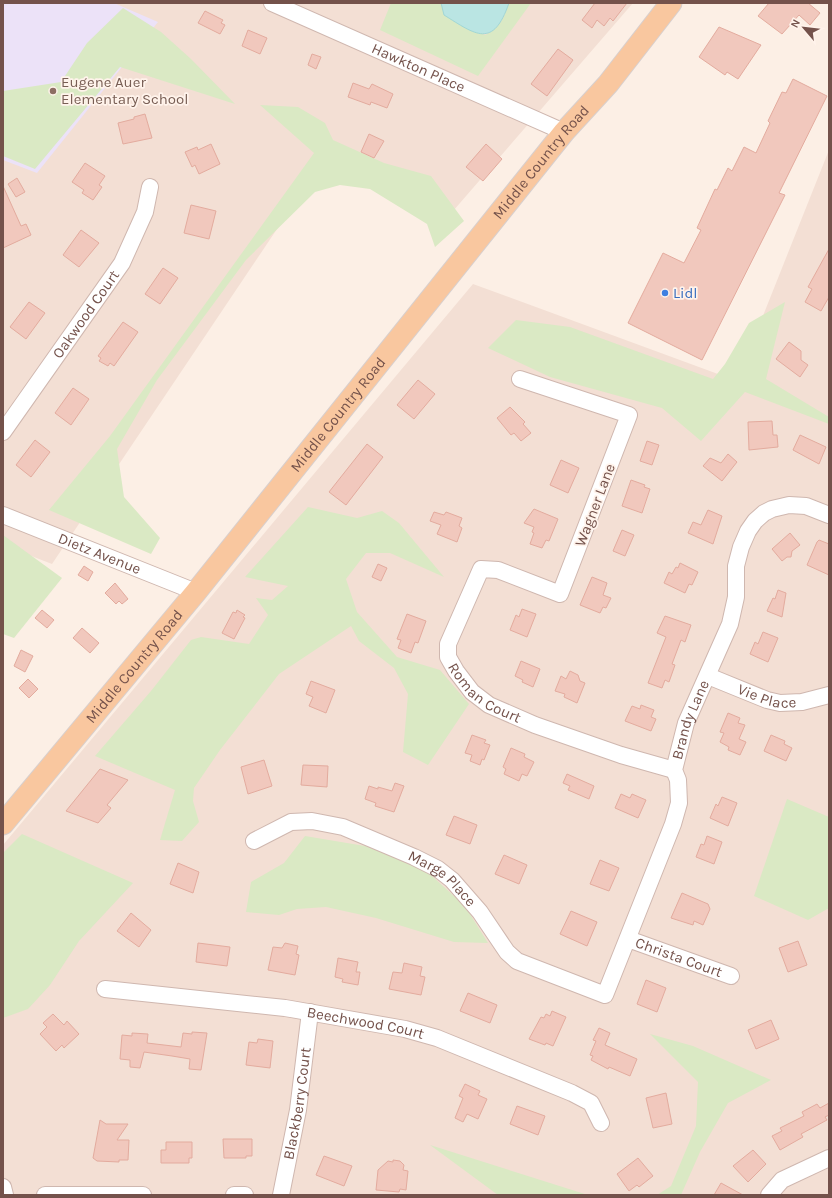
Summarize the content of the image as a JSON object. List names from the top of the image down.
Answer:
{
  "streets": {
    "main road": ["Middle Country Road"],
    "street": [
      "Hawkton Place",
      "Oakwood Court",
      "Wagner Lane",
      "Dietz Avenue",
      "Roman Court",
      "Vie Place",
      "Brandy Lane",
      "Marge Place",
      "Christa Court",
      "Beechwood Court",
      "Blackberry Court"
    ]
  },
  "crossings": [
    ["Hawkton Place", "Middle Country Road"],
    ["Middle Country Road", "Dietz Avenue"],
    ["Wagner Lane", "Roman Court"],
    ["Roman Court", "Brandy Lane"],
    ["Vie Place", "Brandy Lane"],
    ["Brandy Lane", "Marge Place"],
    ["Brandy Lane", "Christa Court"],
    ["Beechwood Court", "Blackberry Court"]
  ],
  "places": ["Eugene Auer Elementary School", "Lidl"],
  "north": "top left"
}
